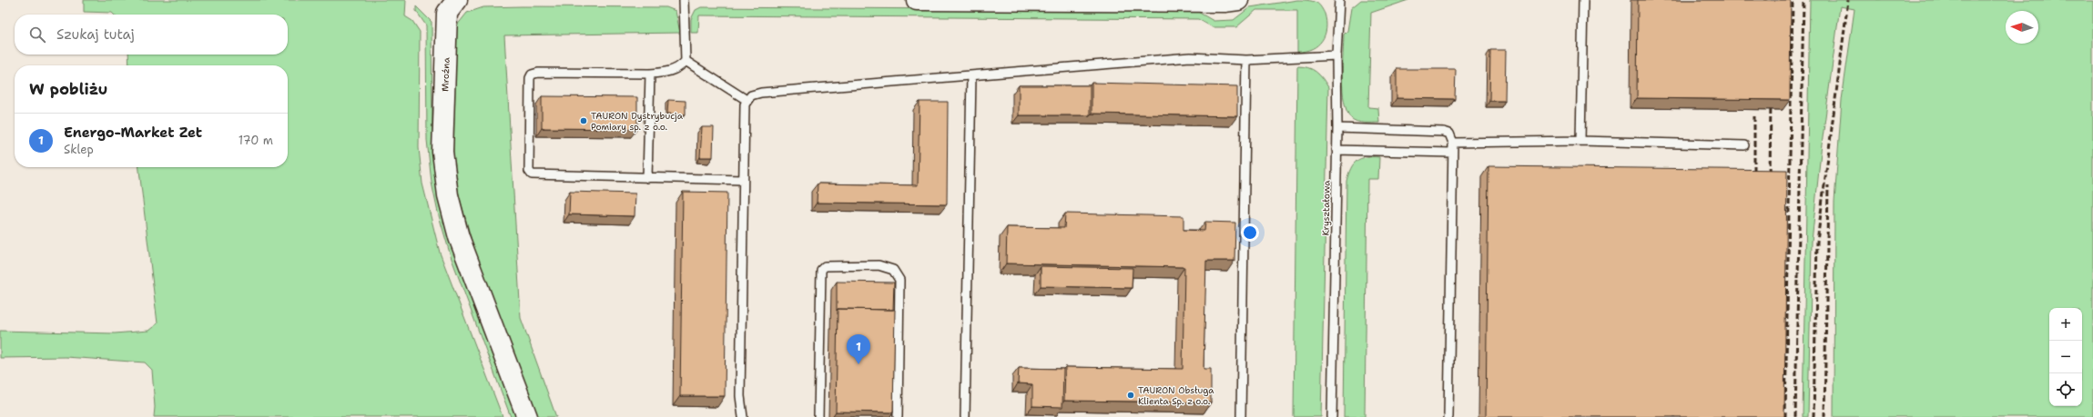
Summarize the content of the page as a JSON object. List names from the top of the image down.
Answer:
{
  "streets": {
    "main road": ["Mroźna"],
    "lane": ["Kryształowa"]
  },
  "places": ["TAURON Dystrybucja Pomiary sp. z o.o.", "TAURON Obsługa Klienta Sp. z o.o."],
  "north": "left",
  "page": {
    "search": "Szukaj tutaj",
    "heading": "W pobliżu",
    "list": [
      {
        "mark": "1",
        "name": "Energo-Market Zet",
        "note": "Sklep",
        "value": "170 m"
      }
    ],
    "map_buttons": ["+", "−"],
    "pins": "1"
  }
}
